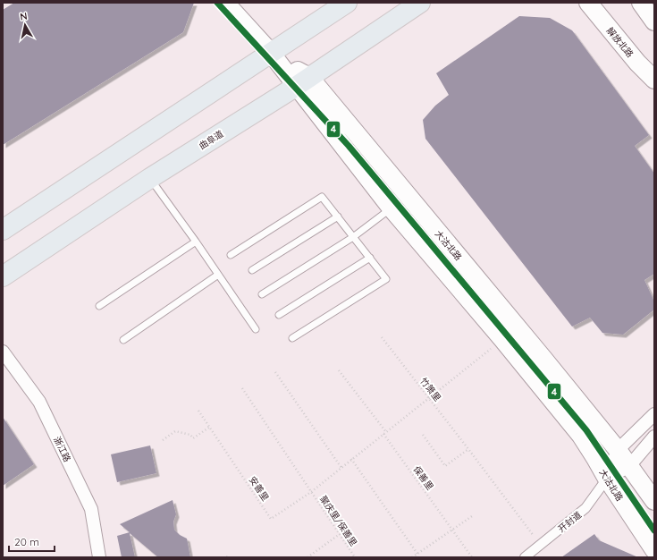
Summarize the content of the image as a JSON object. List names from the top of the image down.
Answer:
{
  "streets": {
    "main road": ["解放北路", "曲阜道", "大沽北路"],
    "street": ["浙江路", "开封道"],
    "path": [
      "竹箫里",
      "保善里",
      "安善里",
      "聚庆里/保善里"
    ]
  },
  "crossings": [
    ["曲阜道", "大沽北路"],
    ["大沽北路", "安善里"],
    ["大沽北路", "开封道"],
    ["竹箫里", "安善里"],
    ["竹箫里", "开封道"],
    ["保善里", "安善里"],
    ["安善里", "聚庆里/保善里"]
  ],
  "lines": ["transit line 4"],
  "scale_bar": "20 m",
  "north": "top"
}
